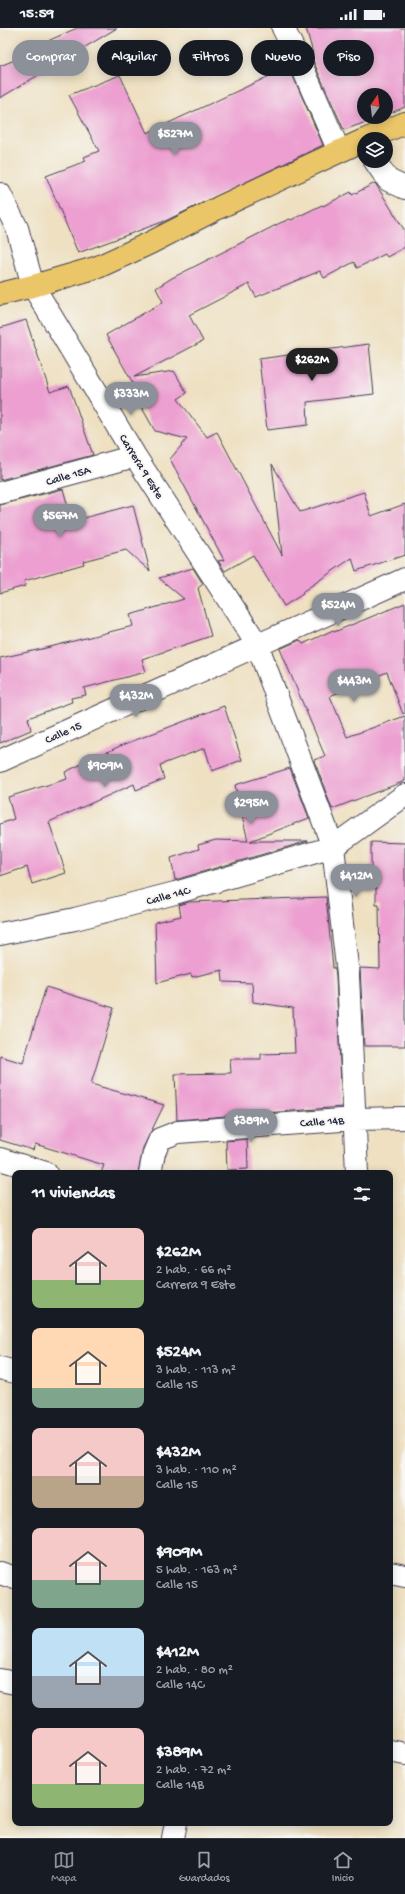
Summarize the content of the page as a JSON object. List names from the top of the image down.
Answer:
{
  "streets": {
    "street": [
      "Carrera 9 Este",
      "Calle 15A",
      "Calle 15",
      "Calle 14C",
      "Calle 14B"
    ]
  },
  "crossings": [
    ["Carrera 9 Este", "Calle 15A"],
    ["Carrera 9 Este", "Calle 15"],
    ["Carrera 9 Este", "Calle 14C"],
    ["Carrera 9 Este", "Calle 14B"]
  ],
  "north": "top",
  "page": {
    "status": "15:59",
    "chip": [
      "Comprar",
      "Alquilar",
      "Filtros",
      "Nuevo",
      "Piso"
    ],
    "price": [
      "$527M",
      "$262M",
      "$333M",
      "$567M",
      "$524M",
      "$443M",
      "$432M",
      "$909M",
      "$295M",
      "$412M",
      "$389M"
    ],
    "heading": "11 viviendas",
    "list": [
      {
        "name": "$262M",
        "note": "2 hab. · 66 m² · Carrera 9 Este"
      },
      {
        "name": "$524M",
        "note": "3 hab. · 113 m² · Calle 15"
      },
      {
        "name": "$432M",
        "note": "3 hab. · 110 m² · Calle 15"
      },
      {
        "name": "$909M",
        "note": "5 hab. · 163 m² · Calle 15"
      },
      {
        "name": "$412M",
        "note": "2 hab. · 80 m² · Calle 14C"
      },
      {
        "name": "$389M",
        "note": "2 hab. · 72 m² · Calle 14B"
      }
    ],
    "tabs": ["Mapa", "Guardados", "Inicio"]
  }
}
